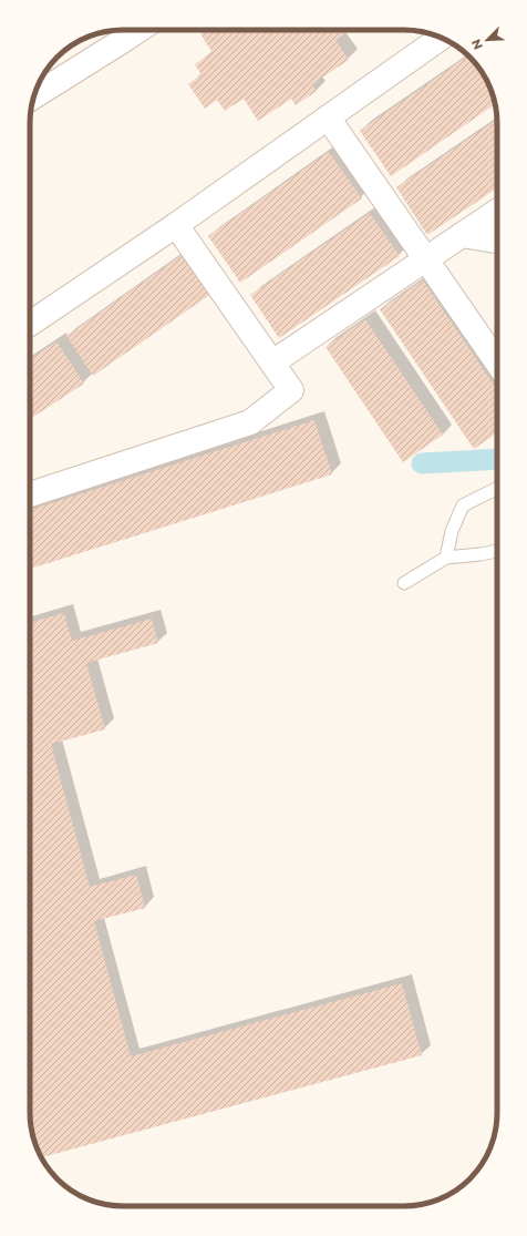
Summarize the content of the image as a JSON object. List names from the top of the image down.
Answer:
{
  "north": "bottom left"
}
